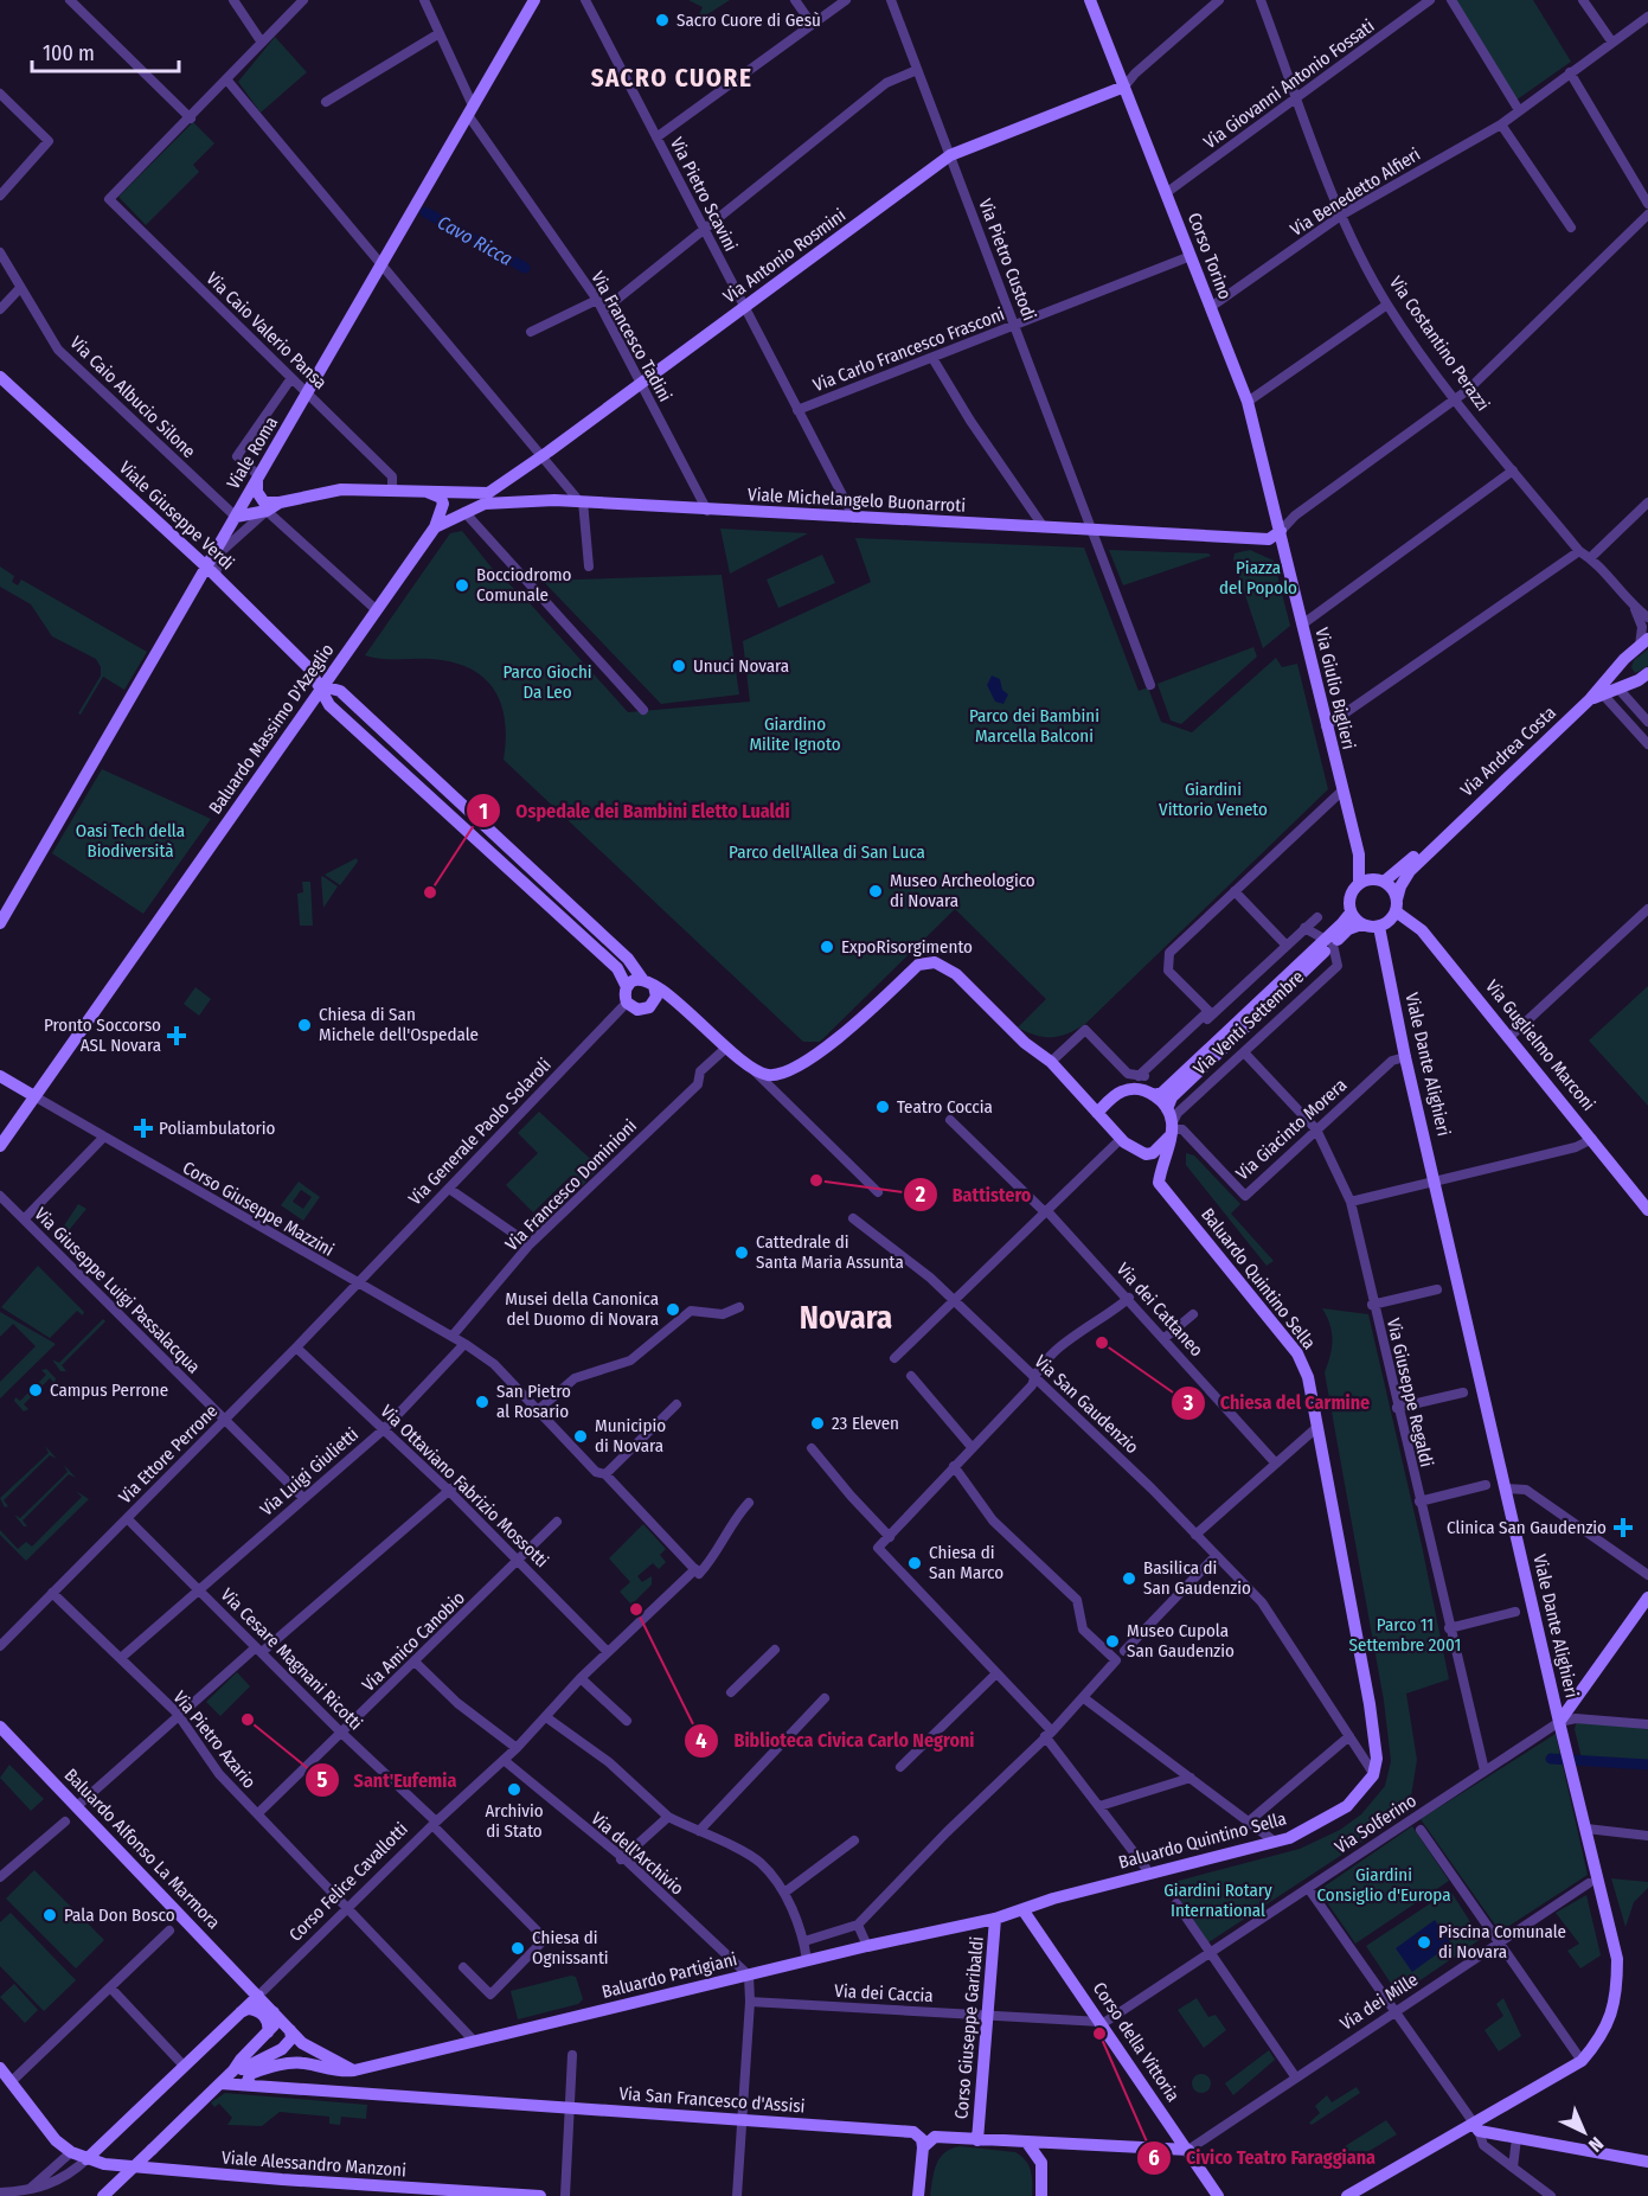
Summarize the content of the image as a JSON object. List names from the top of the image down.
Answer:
{
  "streets": {
    "street": [
      "Via Giovanni Antonio Fossati",
      "Via Benedetto Alfieri",
      "Via Pietro Scavini",
      "Via Antonio Rosmini",
      "Corso Torino",
      "Via Pietro Custodi",
      "Via Caio Valerio Pansa",
      "Via Francesco Tadini",
      "Via Costantino Perazzi",
      "Via Carlo Francesco Frasconi",
      "Via Caio Albucio Silone",
      "Viale Roma",
      "Viale Michelangelo Buonarroti",
      "Viale Giuseppe Verdi",
      "Via Giulio Biglieri",
      "Baluardo Massimo D'Azeglio",
      "Via Andrea Costa",
      "Via Venti Settembre",
      "Via Guglielmo Marconi",
      "Viale Dante Alighieri",
      "Via Giacinto Morera",
      "Via Generale Paolo Solaroli",
      "Via Francesco Dominioni",
      "Corso Giuseppe Mazzini",
      "Baluardo Quintino Sella",
      "Via Giuseppe Luigi Passalacqua",
      "Via dei Cattaneo",
      "Via Giuseppe Regaldi",
      "Via San Gaudenzio",
      "Via Ettore Perrone",
      "Via Luigi Giulietti",
      "Via Ottaviano Fabrizio Mossotti",
      "Via Amico Canobio",
      "Via Cesare Magnani Ricotti",
      "Via Pietro Azario",
      "Via Solferino",
      "Baluardo Alfonso La Marmora",
      "Via dell'Archivio",
      "Corso Felice Cavallotti",
      "Baluardo Partigiani",
      "Via dei Caccia",
      "Via dei Mille",
      "Corso Giuseppe Garibaldi",
      "Corso della Vittoria",
      "Via San Francesco d'Assisi",
      "Viale Alessandro Manzoni"
    ]
  },
  "crossings": [
    ["Via Giovanni Antonio Fossati", "Corso Torino"],
    ["Via Giovanni Antonio Fossati", "Via Costantino Perazzi"],
    ["Via Benedetto Alfieri", "Corso Torino"],
    ["Via Benedetto Alfieri", "Via Costantino Perazzi"],
    ["Via Pietro Scavini", "Via Antonio Rosmini"],
    ["Via Pietro Scavini", "Via Carlo Francesco Frasconi"],
    ["Via Pietro Scavini", "Viale Michelangelo Buonarroti"],
    ["Via Antonio Rosmini", "Corso Torino"],
    ["Via Antonio Rosmini", "Via Pietro Custodi"],
    ["Via Antonio Rosmini", "Via Francesco Tadini"],
    ["Corso Torino", "Via Carlo Francesco Frasconi"],
    ["Corso Torino", "Viale Michelangelo Buonarroti"],
    ["Corso Torino", "Via Giulio Biglieri"],
    ["Via Pietro Custodi", "Via Carlo Francesco Frasconi"],
    ["Via Pietro Custodi", "Viale Michelangelo Buonarroti"],
    ["Via Caio Valerio Pansa", "Viale Roma"],
    ["Via Francesco Tadini", "Viale Roma"],
    ["Via Francesco Tadini", "Viale Michelangelo Buonarroti"],
    ["Via Caio Albucio Silone", "Viale Roma"],
    ["Viale Roma", "Viale Giuseppe Verdi"],
    ["Viale Michelangelo Buonarroti", "Via Giulio Biglieri"],
    ["Viale Michelangelo Buonarroti", "Baluardo Massimo D'Azeglio"],
    ["Viale Giuseppe Verdi", "Baluardo Massimo D'Azeglio"],
    ["Viale Giuseppe Verdi", "Via Generale Paolo Solaroli"],
    ["Via Giulio Biglieri", "Via Andrea Costa"],
    ["Via Giulio Biglieri", "Via Venti Settembre"],
    ["Via Giulio Biglieri", "Via Guglielmo Marconi"],
    ["Via Giulio Biglieri", "Viale Dante Alighieri"],
    ["Baluardo Massimo D'Azeglio", "Corso Giuseppe Mazzini"],
    ["Via Andrea Costa", "Via Venti Settembre"],
    ["Via Andrea Costa", "Via Guglielmo Marconi"],
    ["Via Andrea Costa", "Viale Dante Alighieri"],
    ["Via Venti Settembre", "Via Guglielmo Marconi"],
    ["Via Venti Settembre", "Viale Dante Alighieri"],
    ["Via Venti Settembre", "Via Giacinto Morera"],
    ["Via Venti Settembre", "Baluardo Quintino Sella"],
    ["Via Venti Settembre", "Via Giuseppe Regaldi"],
    ["Via Guglielmo Marconi", "Viale Dante Alighieri"],
    ["Viale Dante Alighieri", "Via Giacinto Morera"],
    ["Viale Dante Alighieri", "Via Solferino"],
    ["Via Giacinto Morera", "Baluardo Quintino Sella"],
    ["Via Giacinto Morera", "Via Giuseppe Regaldi"],
    ["Via Generale Paolo Solaroli", "Corso Giuseppe Mazzini"],
    ["Via Generale Paolo Solaroli", "Via Ettore Perrone"],
    ["Via Francesco Dominioni", "Corso Giuseppe Mazzini"],
    ["Corso Giuseppe Mazzini", "Via Ettore Perrone"],
    ["Corso Giuseppe Mazzini", "Via Luigi Giulietti"],
    ["Baluardo Quintino Sella", "Via San Gaudenzio"],
    ["Baluardo Quintino Sella", "Baluardo Partigiani"],
    ["Baluardo Quintino Sella", "Corso della Vittoria"],
    ["Via Giuseppe Luigi Passalacqua", "Via Ettore Perrone"],
    ["Via Giuseppe Luigi Passalacqua", "Via Luigi Giulietti"],
    ["Via Giuseppe Regaldi", "Via Solferino"],
    ["Via Ettore Perrone", "Via Ottaviano Fabrizio Mossotti"],
    ["Via Ettore Perrone", "Via Cesare Magnani Ricotti"],
    ["Via Ettore Perrone", "Via Pietro Azario"],
    ["Via Luigi Giulietti", "Via Ottaviano Fabrizio Mossotti"],
    ["Via Luigi Giulietti", "Via Cesare Magnani Ricotti"],
    ["Via Luigi Giulietti", "Via Pietro Azario"],
    ["Via Ottaviano Fabrizio Mossotti", "Via Amico Canobio"],
    ["Via Ottaviano Fabrizio Mossotti", "Corso Felice Cavallotti"],
    ["Via Amico Canobio", "Via Cesare Magnani Ricotti"],
    ["Via Cesare Magnani Ricotti", "Corso Felice Cavallotti"],
    ["Via Pietro Azario", "Corso Felice Cavallotti"],
    ["Via Pietro Azario", "Baluardo Partigiani"],
    ["Via Solferino", "Via dei Caccia"],
    ["Via Solferino", "Corso della Vittoria"],
    ["Baluardo Alfonso La Marmora", "Corso Felice Cavallotti"],
    ["Via dell'Archivio", "Corso Felice Cavallotti"],
    ["Via dell'Archivio", "Baluardo Partigiani"],
    ["Corso Felice Cavallotti", "Viale Alessandro Manzoni"],
    ["Baluardo Partigiani", "Corso Giuseppe Garibaldi"],
    ["Baluardo Partigiani", "Corso della Vittoria"],
    ["Baluardo Partigiani", "Via San Francesco d'Assisi"],
    ["Via dei Caccia", "Corso Giuseppe Garibaldi"],
    ["Via dei Caccia", "Corso della Vittoria"],
    ["Via dei Mille", "Corso della Vittoria"]
  ],
  "districts": ["SACRO CUORE", "Novara"],
  "water": ["Cavo Ricca"],
  "parks": [
    "Piazza del Popolo",
    "Parco Giochi Da Leo",
    "Parco dei Bambini Marcella Balconi",
    "Giardino Milite Ignoto",
    "Giardini Vittorio Veneto",
    "Oasi Tech della Biodiversità",
    "Parco dell'Allea di San Luca",
    "Parco 11 Settembre 2001",
    "Giardini Consiglio d'Europa",
    "Giardini Rotary International"
  ],
  "places": {
    "other": [
      "Sacro Cuore di Gesù",
      "Bocciodromo Comunale",
      "Unuci Novara",
      "Museo Archeologico di Novara",
      "Ospedale dei Bambini Eletto Lualdi",
      "ExpoRisorgimento",
      "Chiesa di San Michele dell'Ospedale",
      "Teatro Coccia",
      "Battistero",
      "Cattedrale di Santa Maria Assunta",
      "Musei della Canonica del Duomo di Novara",
      "Chiesa del Carmine",
      "Campus Perrone",
      "San Pietro al Rosario",
      "23 Eleven",
      "Municipio di Novara",
      "Chiesa di San Marco",
      "Basilica di San Gaudenzio",
      "Biblioteca Civica Carlo Negroni",
      "Museo Cupola San Gaudenzio",
      "Sant'Eufemia",
      "Archivio di Stato",
      "Pala Don Bosco",
      "Piscina Comunale di Novara",
      "Chiesa di Ognissanti",
      "Civico Teatro Faraggiana"
    ],
    "health": ["Pronto Soccorso ASL Novara", "Poliambulatorio", "Clinica San Gaudenzio"]
  },
  "scale_bar": "100 m",
  "north": "bottom right"
}
